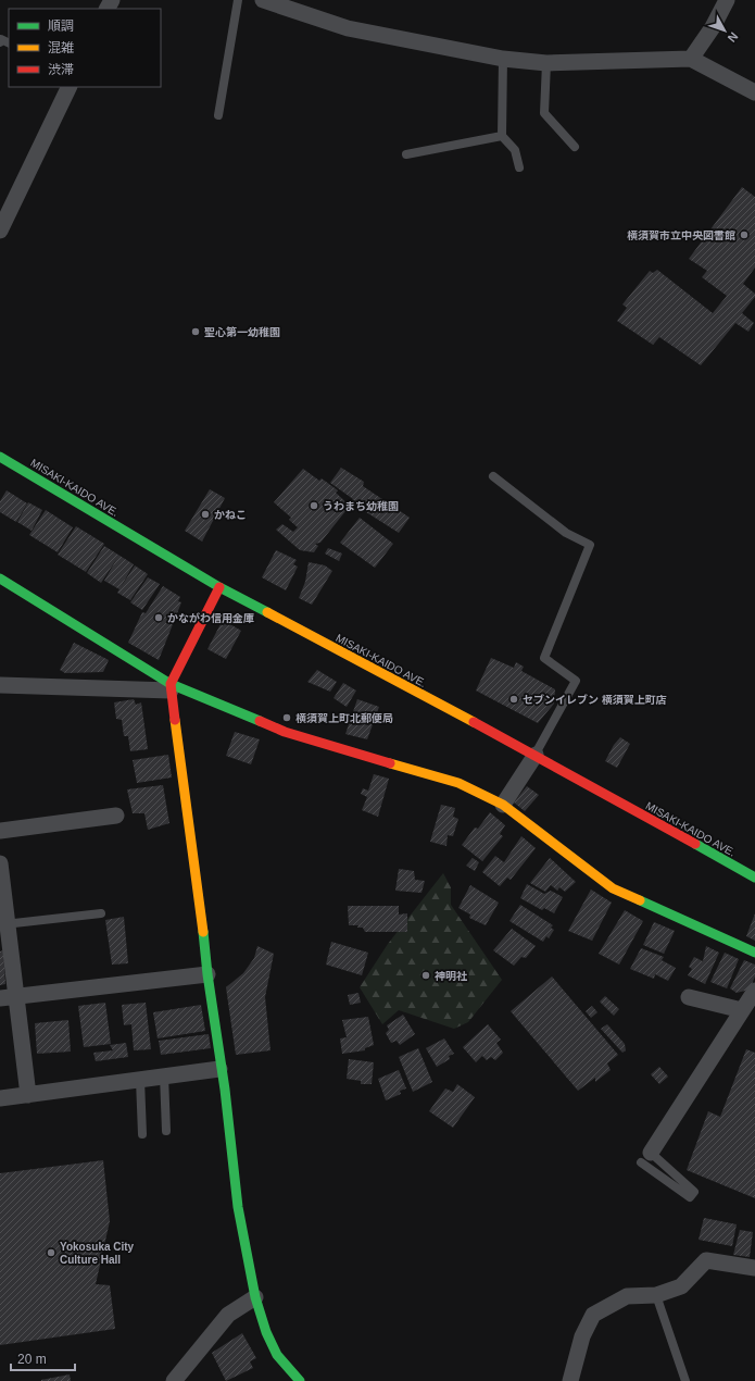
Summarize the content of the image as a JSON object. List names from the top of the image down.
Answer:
{
  "streets": {
    "street": ["MISAKI-KAIDO AVE."]
  },
  "places": [
    "横須賀市立中央図書館",
    "聖心第一幼稚園",
    "うわまち幼稚園",
    "かねこ",
    "かながわ信用金庫",
    "セブンイレブン 横須賀上町店",
    "横須賀上町北郵便局",
    "神明社",
    "Yokosuka City Culture Hall"
  ],
  "legend": ["順調", "混雑", "渋滞"],
  "scale_bar": "20 m",
  "north": "bottom right"
}
